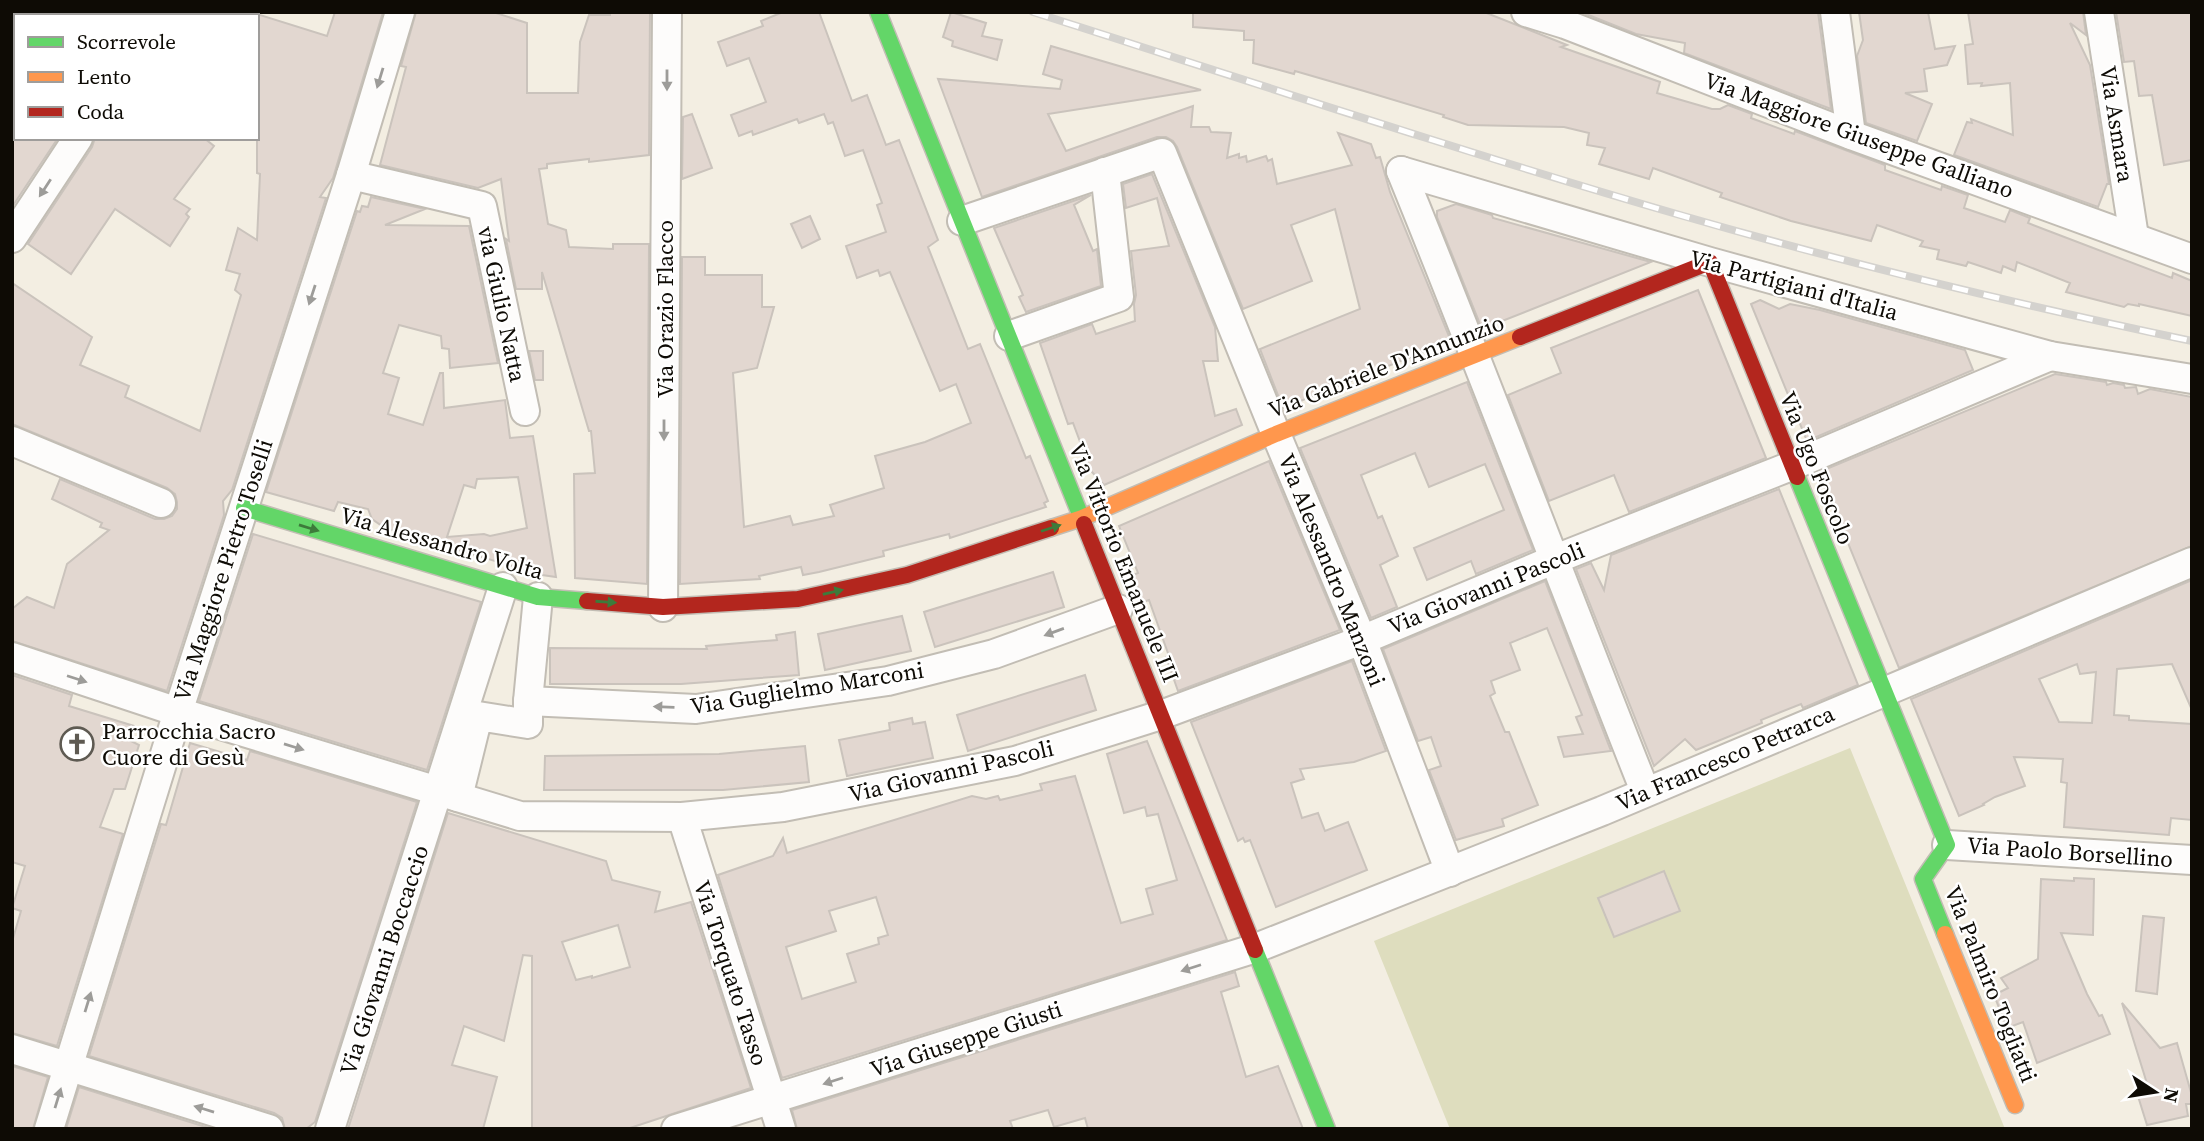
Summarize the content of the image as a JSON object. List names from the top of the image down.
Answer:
{
  "streets": {
    "street": [
      "Via Asmara",
      "Via Maggiore Giuseppe Galliano",
      "Via Partigiani d'Italia",
      "via Giulio Natta",
      "Via Orazio Flacco",
      "Via Gabriele D'Annunzio",
      "Via Ugo Foscolo",
      "Via Alessandro Volta",
      "Via Vittorio Emanuele III",
      "Via Maggiore Pietro Toselli",
      "Via Alessandro Manzoni",
      "Via Giovanni Pascoli",
      "Via Guglielmo Marconi",
      "Via Francesco Petrarca",
      "Via Paolo Borsellino",
      "Via Giovanni Boccaccio",
      "Via Torquato Tasso",
      "Via Palmiro Togliatti",
      "Via Giuseppe Giusti"
    ]
  },
  "crossings": [
    ["Via Asmara", "Via Maggiore Giuseppe Galliano"],
    ["Via Partigiani d'Italia", "Via Gabriele D'Annunzio"],
    ["Via Partigiani d'Italia", "Via Ugo Foscolo"],
    ["Via Partigiani d'Italia", "Via Giovanni Pascoli"],
    ["via Giulio Natta", "Via Maggiore Pietro Toselli"],
    ["Via Orazio Flacco", "Via Alessandro Volta"],
    ["Via Gabriele D'Annunzio", "Via Ugo Foscolo"],
    ["Via Gabriele D'Annunzio", "Via Alessandro Volta"],
    ["Via Gabriele D'Annunzio", "Via Vittorio Emanuele III"],
    ["Via Gabriele D'Annunzio", "Via Alessandro Manzoni"],
    ["Via Ugo Foscolo", "Via Giovanni Pascoli"],
    ["Via Ugo Foscolo", "Via Francesco Petrarca"],
    ["Via Alessandro Volta", "Via Vittorio Emanuele III"],
    ["Via Alessandro Volta", "Via Maggiore Pietro Toselli"],
    ["Via Vittorio Emanuele III", "Via Giovanni Pascoli"],
    ["Via Vittorio Emanuele III", "Via Guglielmo Marconi"],
    ["Via Vittorio Emanuele III", "Via Francesco Petrarca"],
    ["Via Vittorio Emanuele III", "Via Giuseppe Giusti"],
    ["Via Maggiore Pietro Toselli", "Via Giovanni Pascoli"],
    ["Via Alessandro Manzoni", "Via Giovanni Pascoli"],
    ["Via Alessandro Manzoni", "Via Francesco Petrarca"],
    ["Via Giovanni Pascoli", "Via Giovanni Boccaccio"],
    ["Via Giovanni Pascoli", "Via Torquato Tasso"],
    ["Via Francesco Petrarca", "Via Giuseppe Giusti"],
    ["Via Paolo Borsellino", "Via Palmiro Togliatti"],
    ["Via Torquato Tasso", "Via Giuseppe Giusti"]
  ],
  "one_way": [
    "Via Orazio Flacco",
    "Via Alessandro Volta",
    "Via Guglielmo Marconi",
    "Via Giuseppe Giusti"
  ],
  "places": {
    "church": ["Parrocchia Sacro Cuore di Gesù"]
  },
  "legend": ["Scorrevole", "Lento", "Coda"],
  "north": "right"
}
